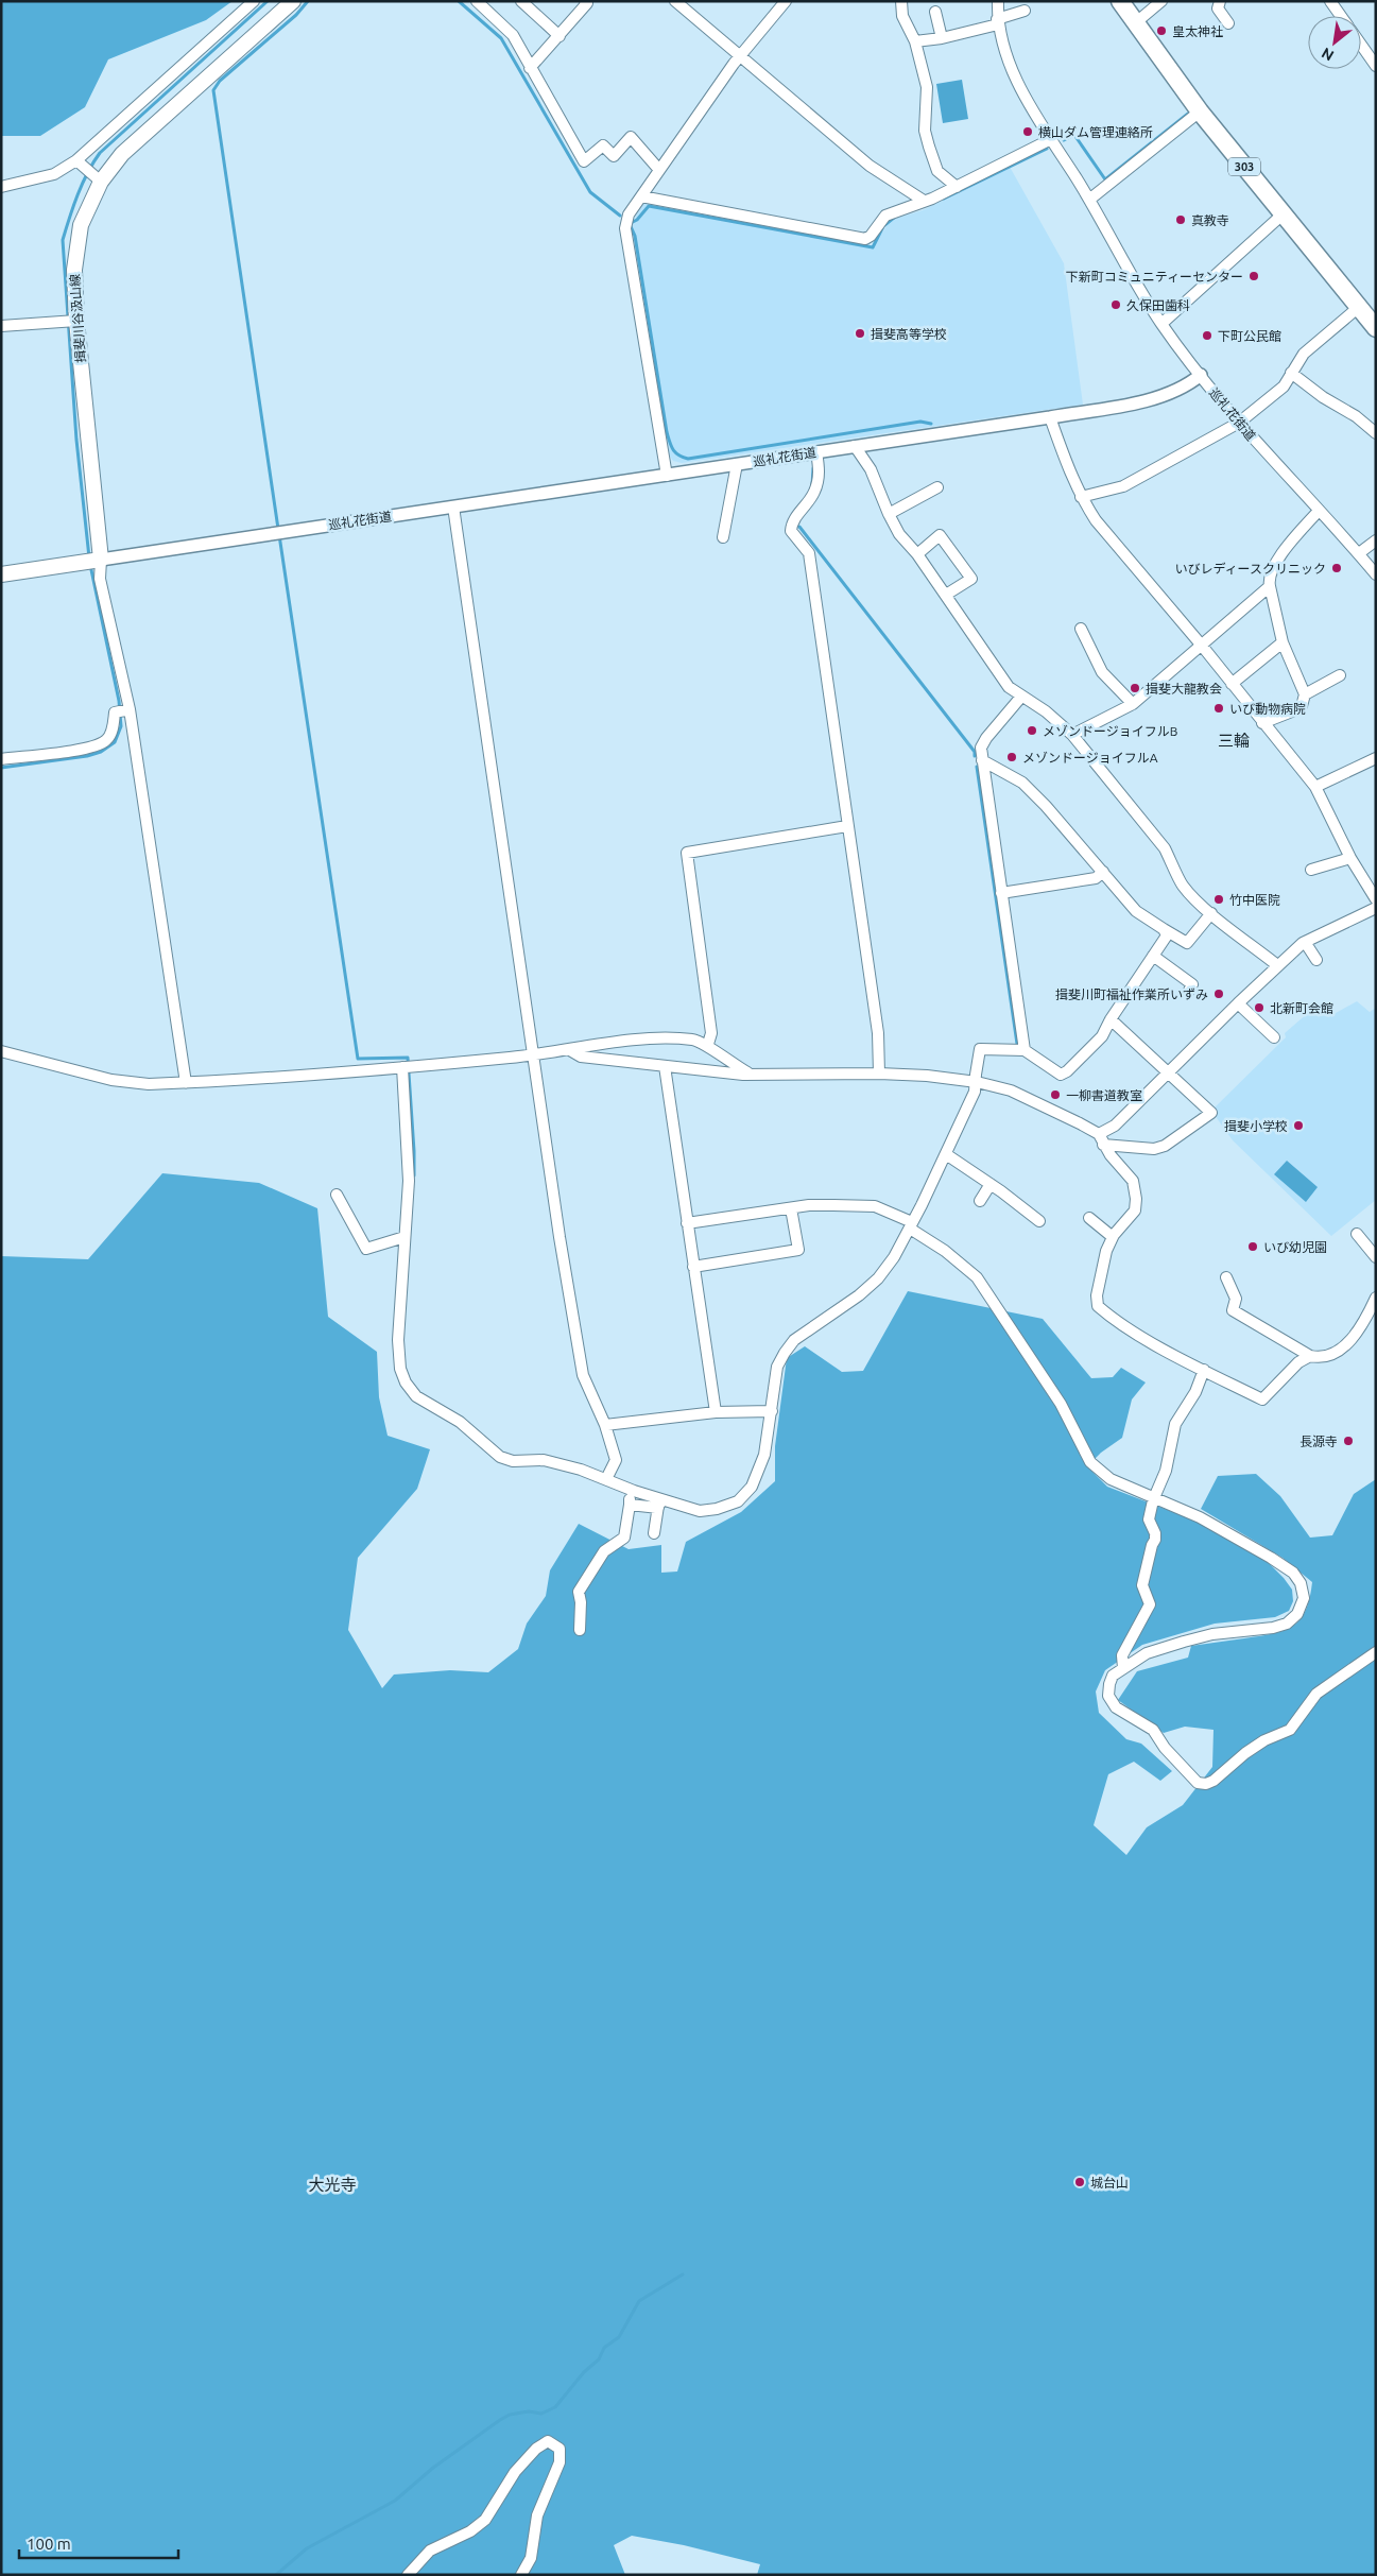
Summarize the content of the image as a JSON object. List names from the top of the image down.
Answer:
{
  "streets": {
    "highway": ["303"],
    "main road": ["揖斐川谷汲山線"],
    "street": ["巡礼花街道"]
  },
  "crossings": [
    ["揖斐川谷汲山線", "巡礼花街道"]
  ],
  "districts": ["三輪", "大光寺"],
  "places": [
    "皇太神社",
    "横山ダム管理連絡所",
    "真教寺",
    "下新町コミュニティーセンター",
    "久保田歯科",
    "揖斐高等学校",
    "下町公民館",
    "いびレディースクリニック",
    "揖斐大龍教会",
    "いび動物病院",
    "メゾンドージョイフルB",
    "メゾンドージョイフルA",
    "竹中医院",
    "揖斐川町福祉作業所いずみ",
    "北新町会館",
    "一柳書道教室",
    "揖斐小学校",
    "いび幼児園",
    "長源寺",
    "城台山"
  ],
  "scale_bar": "100 m",
  "north": "bottom left"
}
